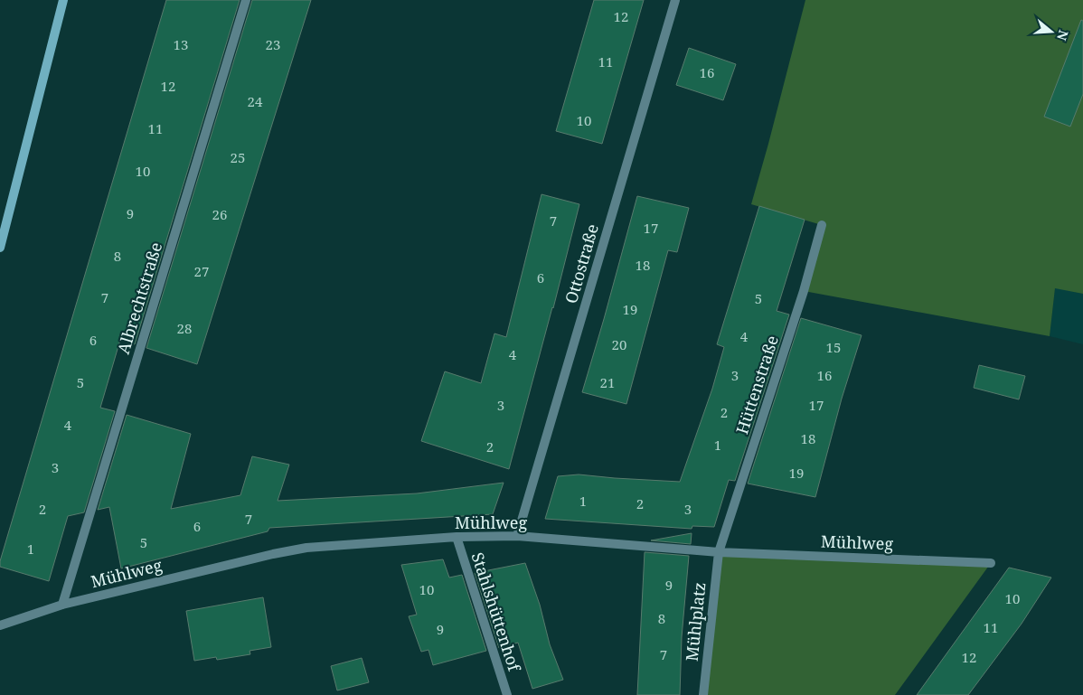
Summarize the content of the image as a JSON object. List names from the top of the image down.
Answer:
{
  "streets": {
    "street": [
      "Ottostraße",
      "Albrechtstraße",
      "Hüttenstraße",
      "Mühlweg",
      "Stahlshüttenhof",
      "Mühlplatz"
    ]
  },
  "crossings": [
    ["Ottostraße", "Mühlweg"],
    ["Albrechtstraße", "Mühlweg"],
    ["Hüttenstraße", "Mühlweg"],
    ["Hüttenstraße", "Mühlplatz"],
    ["Mühlweg", "Stahlshüttenhof"],
    ["Mühlweg", "Mühlplatz"]
  ],
  "house_numbers": [
    "12",
    "13",
    "23",
    "11",
    "16",
    "12",
    "24",
    "10",
    "11",
    "25",
    "10",
    "9",
    "26",
    "7",
    "17",
    "8",
    "18",
    "27",
    "6",
    "7",
    "5",
    "19",
    "28",
    "4",
    "6",
    "20",
    "15",
    "4",
    "3",
    "16",
    "5",
    "21",
    "3",
    "17",
    "2",
    "4",
    "18",
    "1",
    "2",
    "3",
    "19",
    "1",
    "2",
    "2",
    "3",
    "7",
    "6",
    "5",
    "1",
    "9",
    "10",
    "10",
    "8",
    "11",
    "9",
    "7",
    "12"
  ],
  "north": "right"
}
